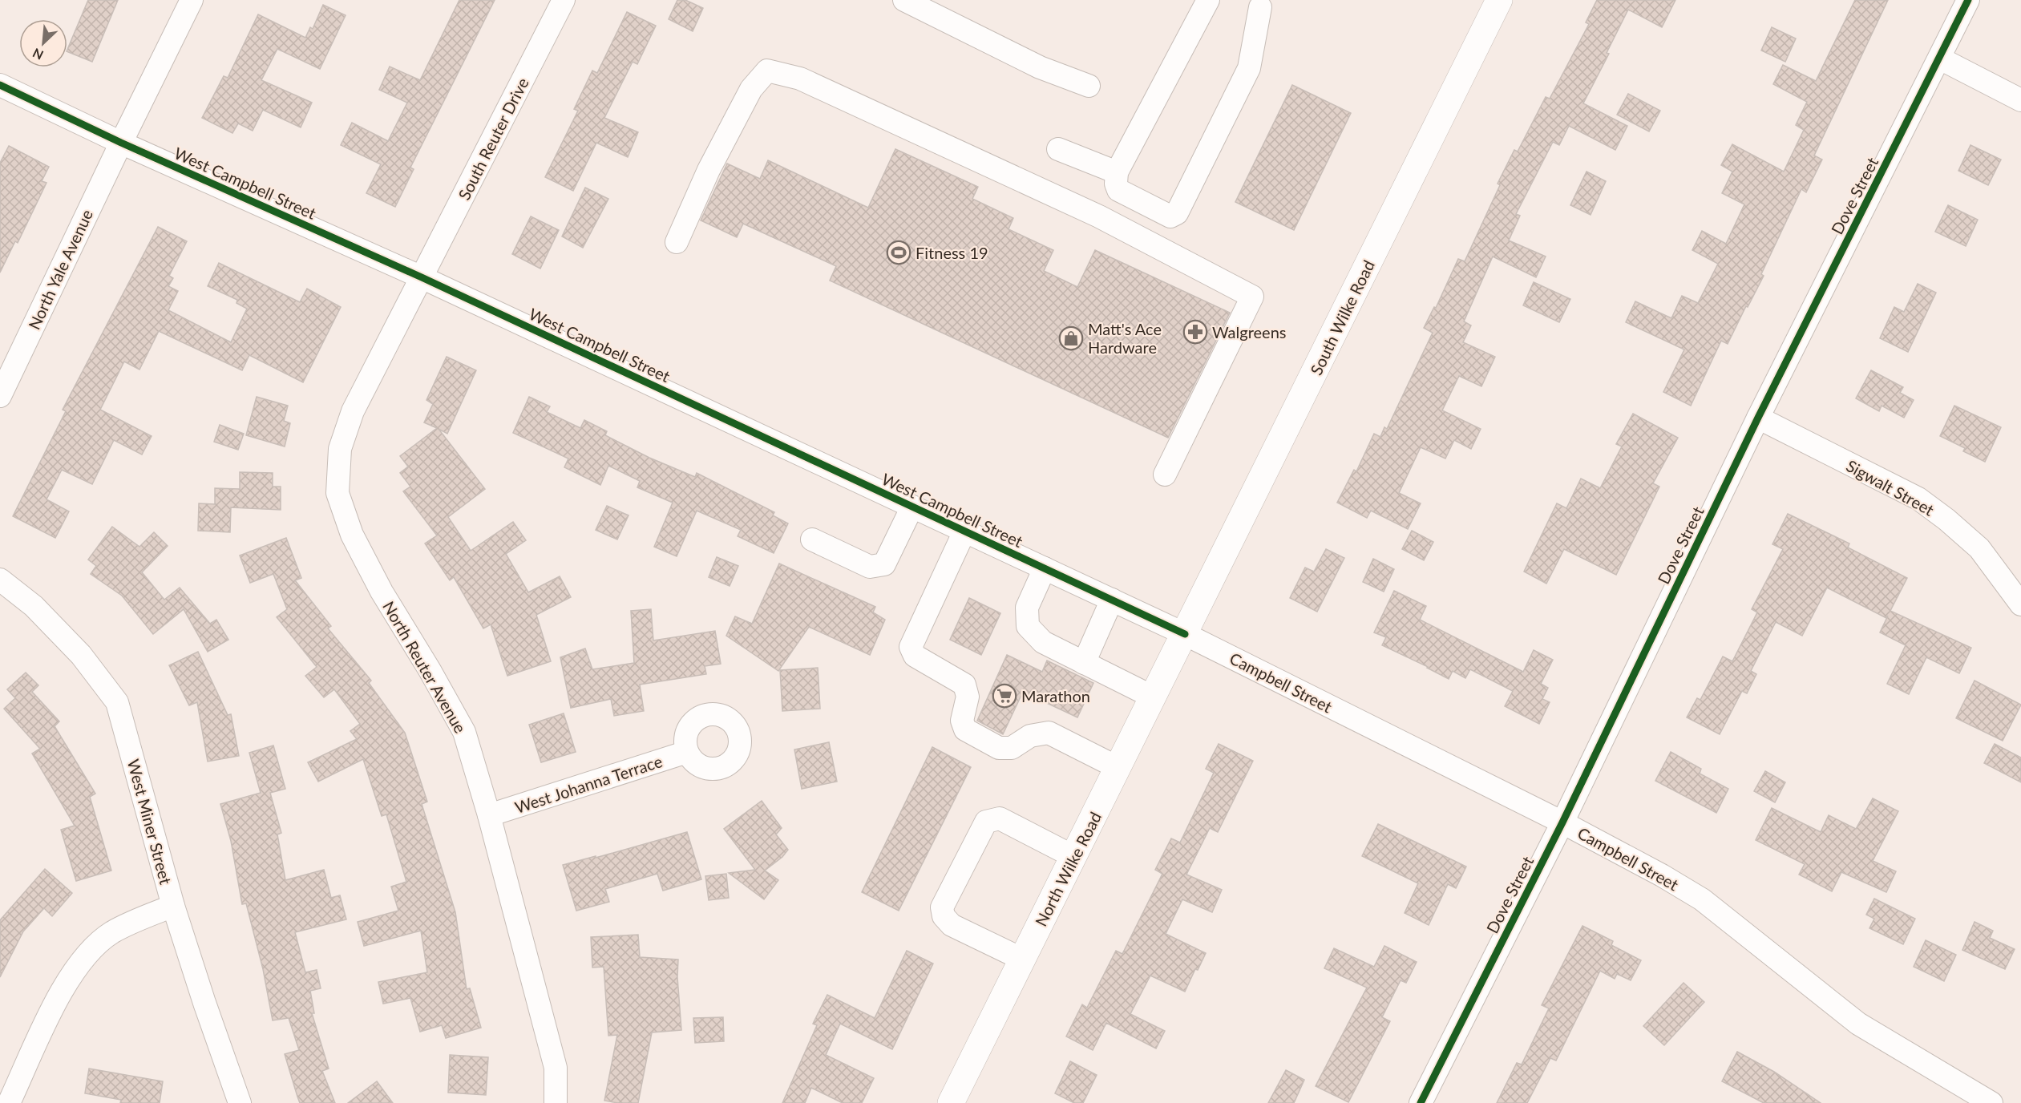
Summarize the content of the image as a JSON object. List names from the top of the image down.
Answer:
{
  "streets": {
    "main road": ["South Wilke Road", "North Wilke Road"],
    "street": [
      "South Reuter Drive",
      "West Campbell Street",
      "Dove Street",
      "North Yale Avenue",
      "Sigwalt Street",
      "North Reuter Avenue",
      "Campbell Street",
      "West Johanna Terrace",
      "West Miner Street"
    ]
  },
  "crossings": [
    ["South Reuter Drive", "West Campbell Street"],
    ["South Reuter Drive", "North Reuter Avenue"],
    ["West Campbell Street", "North Yale Avenue"],
    ["West Campbell Street", "South Wilke Road"],
    ["West Campbell Street", "North Reuter Avenue"],
    ["West Campbell Street", "Campbell Street"],
    ["West Campbell Street", "North Wilke Road"],
    ["Dove Street", "Sigwalt Street"],
    ["Dove Street", "Campbell Street"],
    ["South Wilke Road", "Campbell Street"],
    ["South Wilke Road", "North Wilke Road"],
    ["North Reuter Avenue", "West Johanna Terrace"],
    ["Campbell Street", "North Wilke Road"]
  ],
  "places": {
    "sports": ["Fitness 19"],
    "pharmacy": ["Walgreens"],
    "shop": ["Matt's Ace Hardware"],
    "supermarket": ["Marathon"]
  },
  "north": "bottom left"
}
